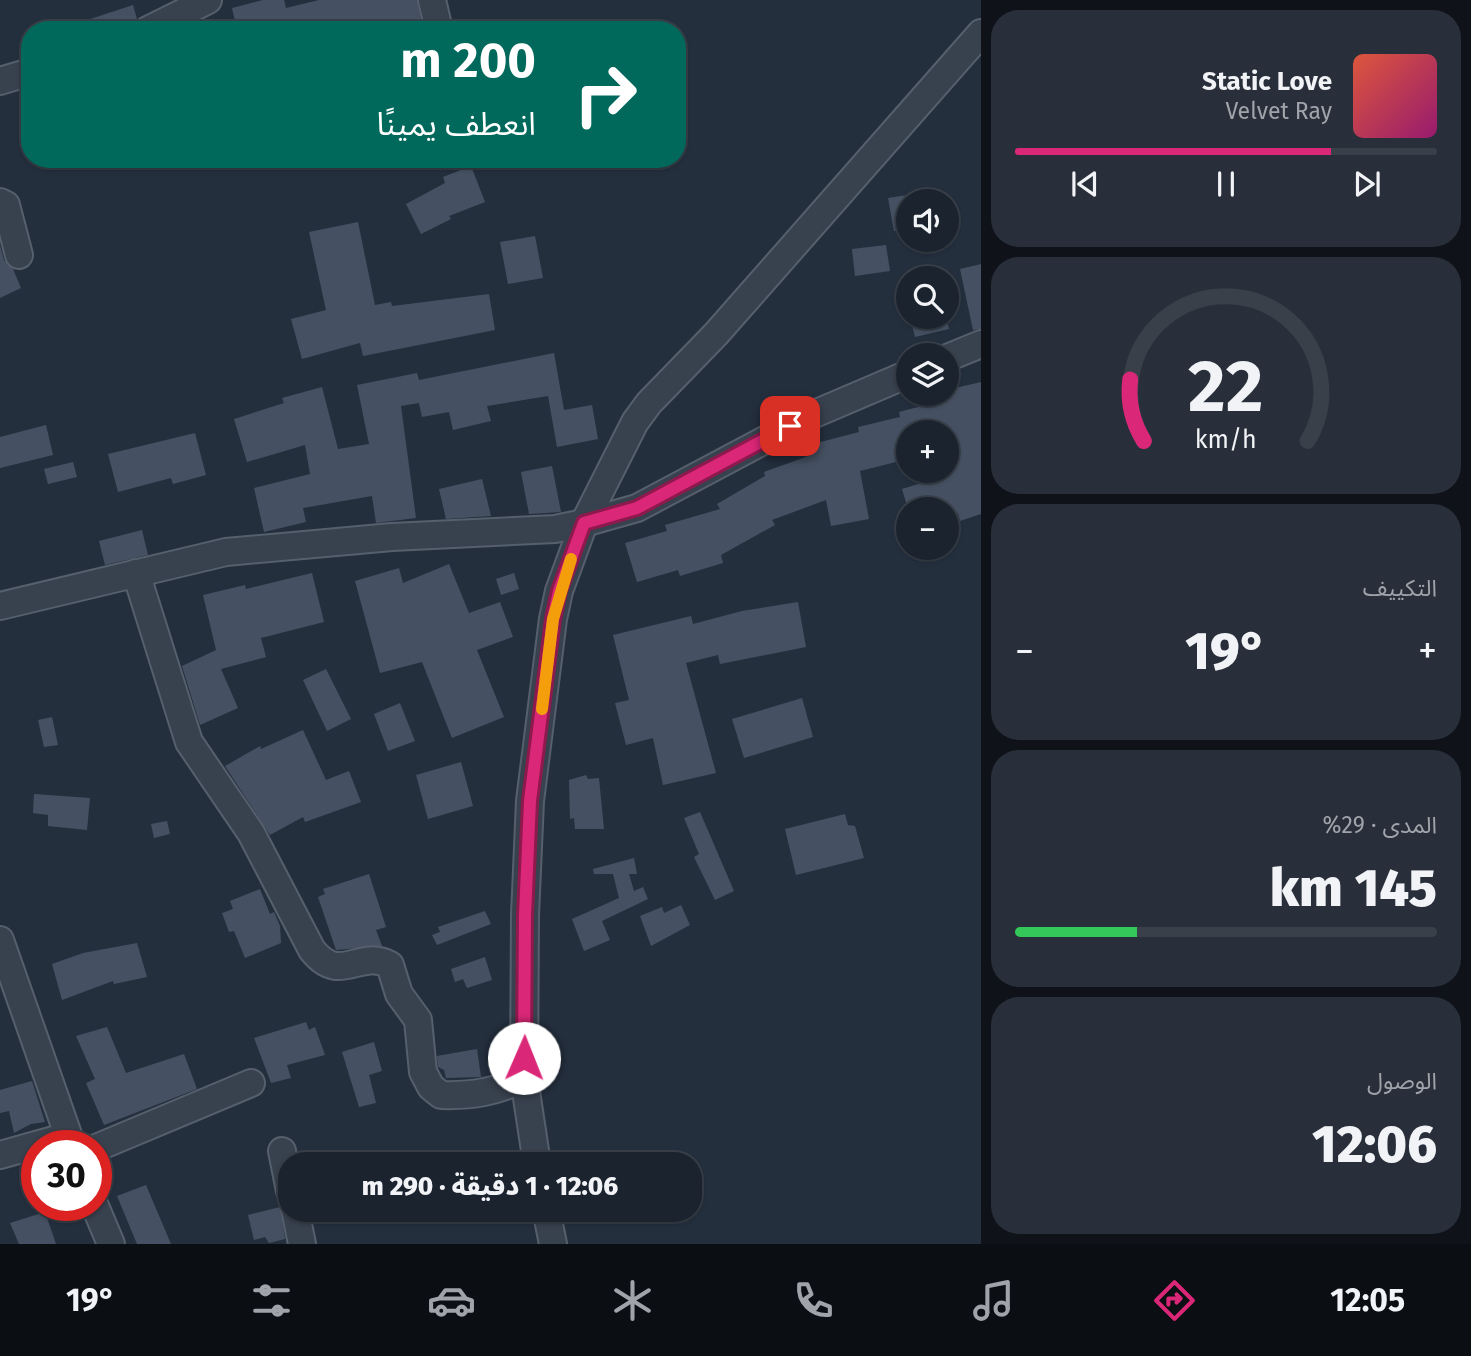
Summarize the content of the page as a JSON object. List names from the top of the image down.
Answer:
{
  "page": {
    "turn": ["200 m", "انعطف يمينًا"],
    "song": ["Static Love", "Velvet Ray"],
    "map_buttons": ["+", "−"],
    "tile": [
      "التكييف",
      ["المدى · 29%", "145 km"],
      ["الوصول", "12:06"]
    ],
    "heat": ["−", "19°", "+"],
    "limit": "30",
    "trip": "12:06 · 1 دقيقة · 290 m",
    "tabs": ["12:05", "19°"],
    "gauge": ["22", "km/h"]
  }
}
